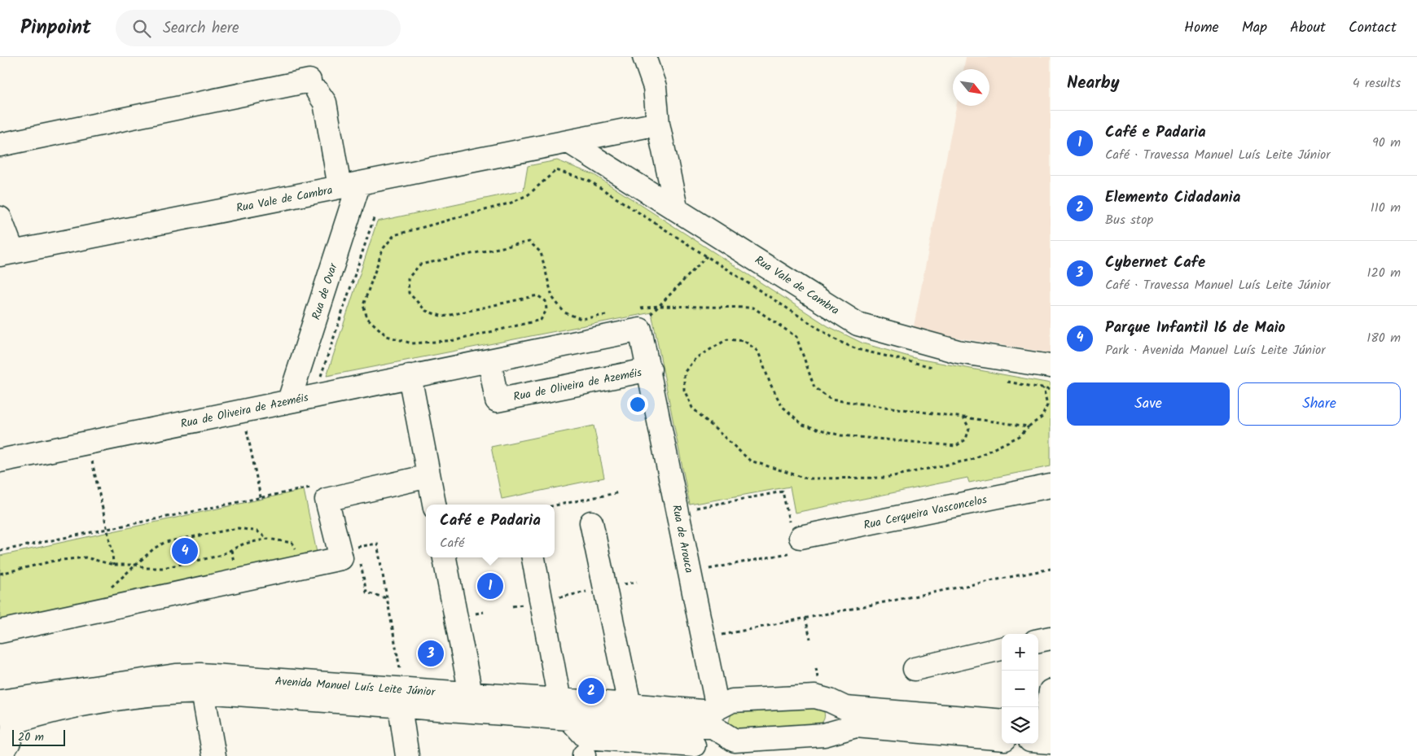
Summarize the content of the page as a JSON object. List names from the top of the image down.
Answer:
{
  "streets": {
    "street": [
      "Rua Vale de Cambra",
      "Rua de Ovar",
      "Rua de Oliveira de Azeméis",
      "Rua Cerqueira Vasconcelos",
      "Rua de Arouca",
      "Avenida Manuel Luís Leite Júnior"
    ]
  },
  "crossings": [
    ["Rua Vale de Cambra", "Rua de Ovar"],
    ["Rua de Ovar", "Rua de Oliveira de Azeméis"],
    ["Rua de Oliveira de Azeméis", "Rua de Arouca"],
    ["Rua de Arouca", "Avenida Manuel Luís Leite Júnior"]
  ],
  "scale_bar": "20 m",
  "north": "bottom right",
  "page": {
    "header": "Pinpoint",
    "search": "Search here",
    "nav": [
      "Home",
      "Map",
      "About",
      "Contact"
    ],
    "heading": ["Nearby", "4 results"],
    "list": [
      {
        "mark": "1",
        "name": "Café e Padaria",
        "note": "Café · Travessa Manuel Luís Leite Júnior",
        "value": "90 m"
      },
      {
        "mark": "2",
        "name": "Elemento Cidadania",
        "note": "Bus stop",
        "value": "110 m"
      },
      {
        "mark": "3",
        "name": "Cybernet Cafe",
        "note": "Café · Travessa Manuel Luís Leite Júnior",
        "value": "120 m"
      },
      {
        "mark": "4",
        "name": "Parque Infantil 16 de Maio",
        "note": "Park · Avenida Manuel Luís Leite Júnior",
        "value": "180 m"
      }
    ],
    "buttons": ["Save", "Share"],
    "popup": ["Café e Padaria", "Café"],
    "pins": [
      "4",
      "1",
      "3",
      "2"
    ],
    "map_buttons": ["+", "−"],
    "scale": "20 m"
  }
}
